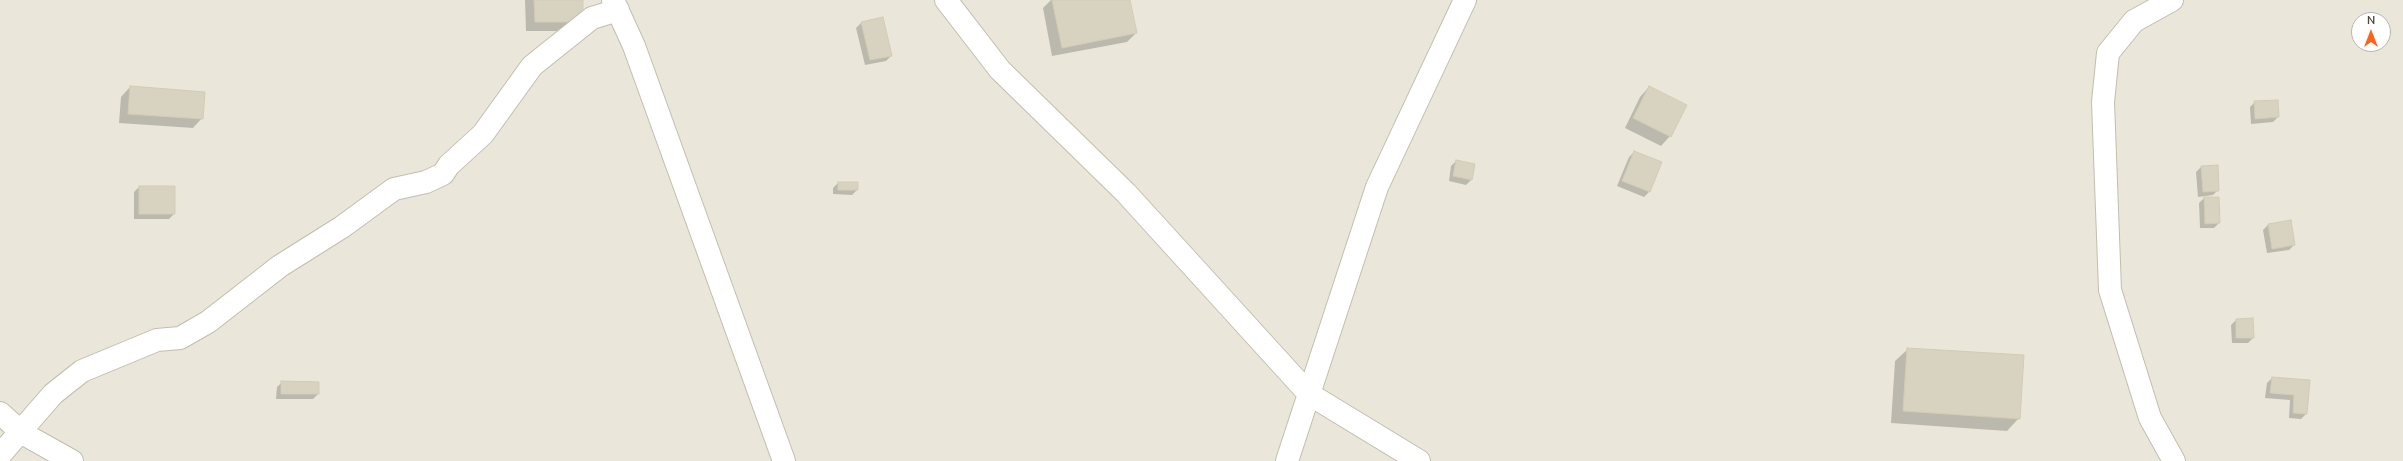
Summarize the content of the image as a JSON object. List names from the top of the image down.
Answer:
{
  "north": "top"
}
